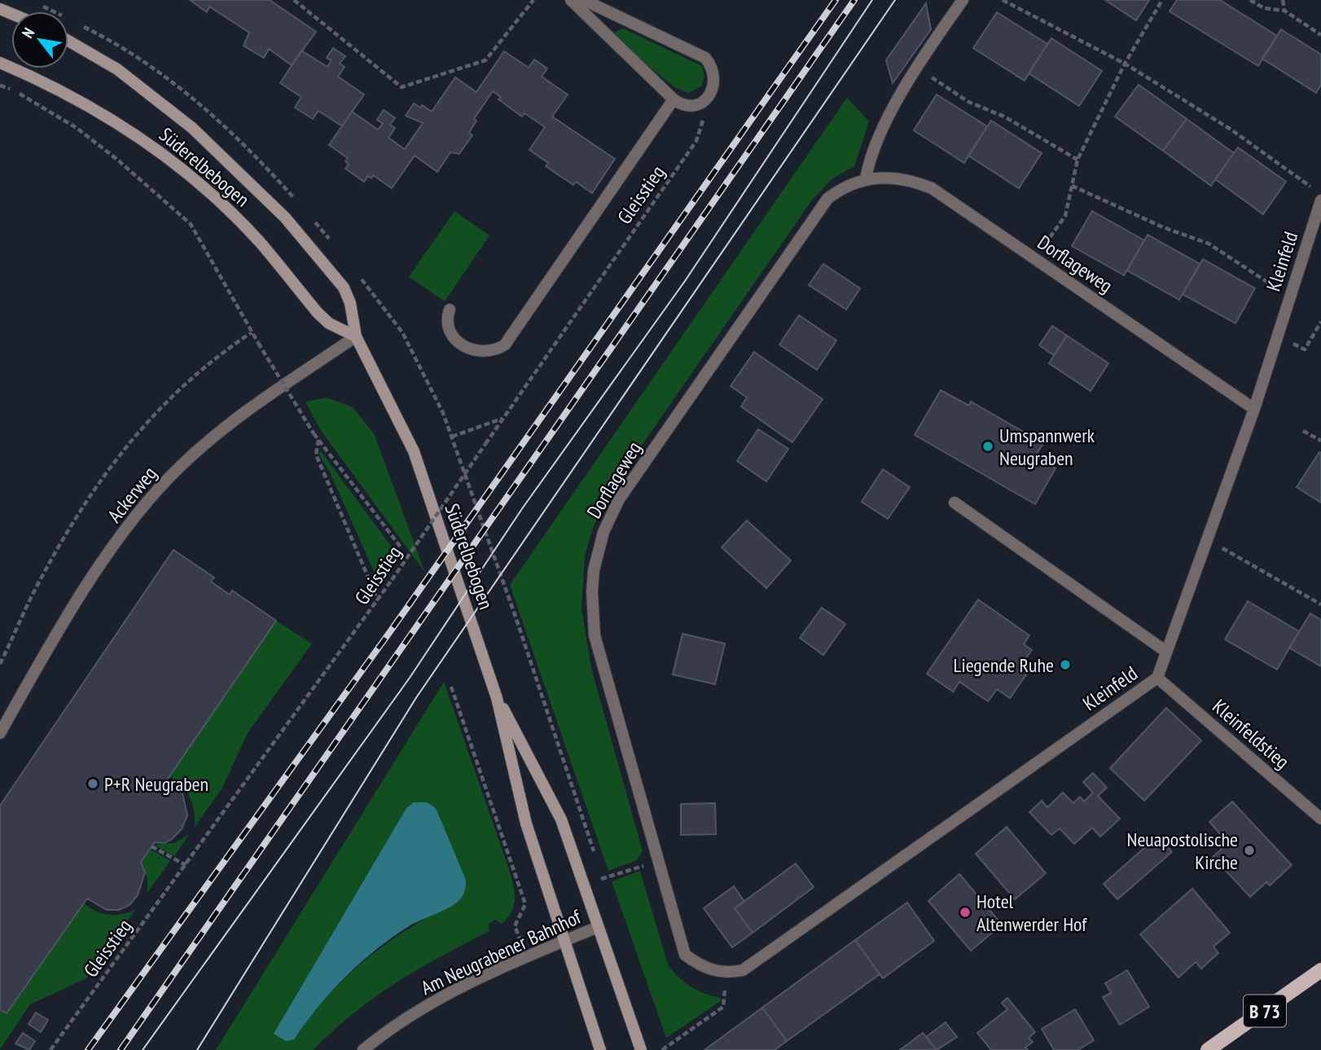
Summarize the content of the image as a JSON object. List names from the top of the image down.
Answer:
{
  "streets": {
    "main road": ["Süderelbebogen", "B 73"],
    "street": [
      "Kleinfeld",
      "Dorflageweg",
      "Ackerweg",
      "Kleinfeldstieg",
      "Am Neugrabener Bahnhof"
    ],
    "path": ["Gleisstieg"]
  },
  "crossings": [
    ["Süderelbebogen", "Ackerweg"],
    ["Süderelbebogen", "Am Neugrabener Bahnhof"],
    ["Kleinfeld", "Dorflageweg"],
    ["Kleinfeld", "Kleinfeldstieg"]
  ],
  "places": [
    "Umspannwerk Neugraben",
    "Liegende Ruhe",
    "P+R Neugraben",
    "Neuapostolische Kirche",
    "Hotel Altenwerder Hof"
  ],
  "north": "top left"
}
